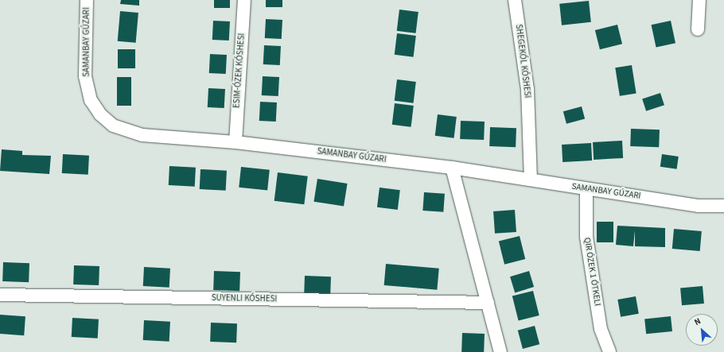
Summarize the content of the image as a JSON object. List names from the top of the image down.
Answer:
{
  "streets": {
    "street": ["SHEGEKÓL KÓSHESI", "ESIM-ÓZEK KÓSHESI", "SUYENLI KÓSHESI"]
  },
  "north": "top left"
}
